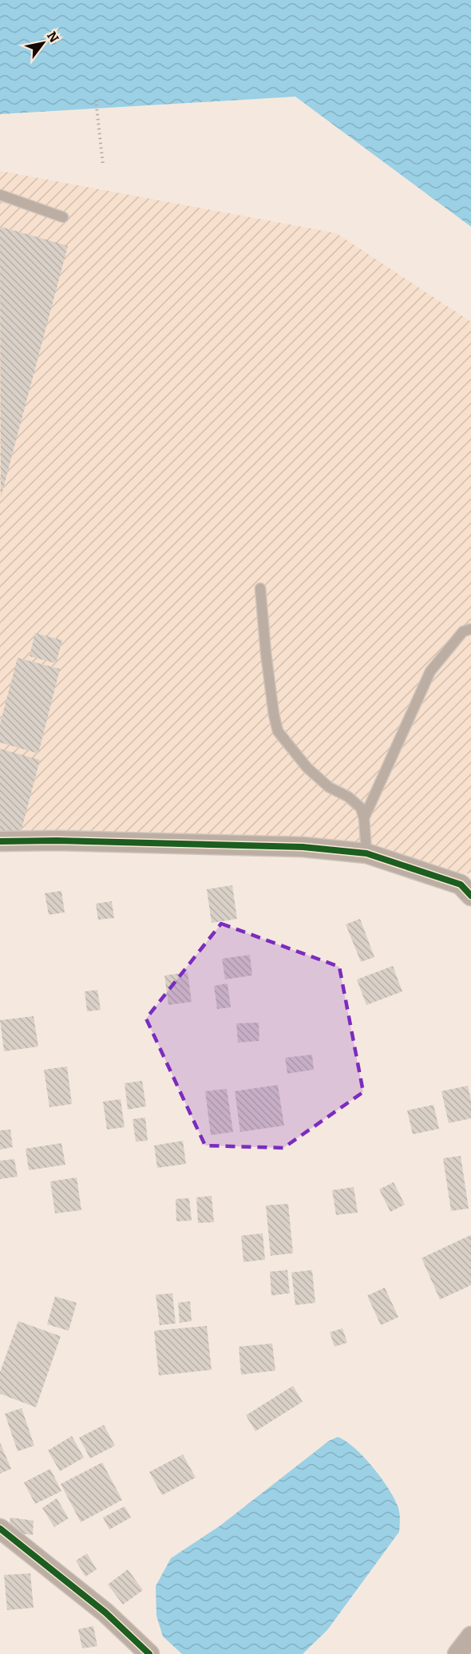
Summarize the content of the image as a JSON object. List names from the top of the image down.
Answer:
{
  "north": "top right"
}
